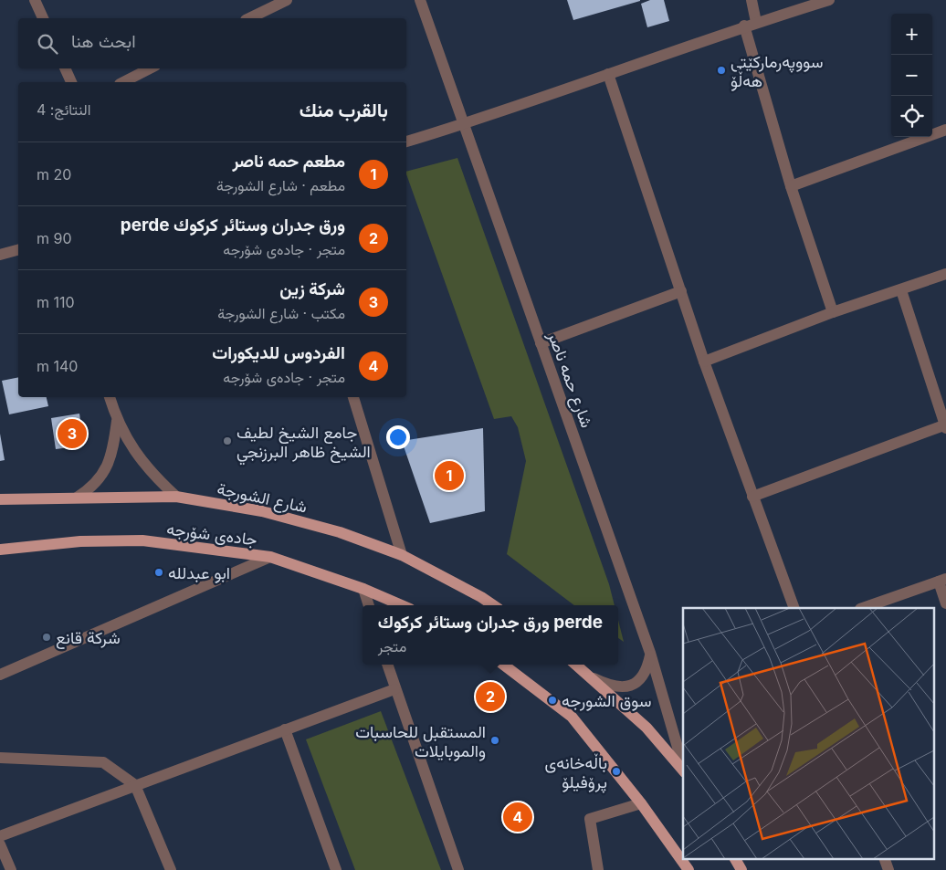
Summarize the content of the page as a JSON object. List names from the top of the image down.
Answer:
{
  "streets": {
    "main road": ["شارع الشورجة", "جادەی شۆرجە"],
    "street": ["شارع حمه ناصر"]
  },
  "places": [
    "سووپەرمارکێتی هەڵۆ",
    "جامع الشيخ لطيف الشيخ ظاهر البرزنجي",
    "ابو عبدلله",
    "شركة قانع",
    "سوق الشورجه",
    "المستقبل للحاسبات والموبايلات",
    "باڵەخانەی پرۆفیلۆ"
  ],
  "page": {
    "map_buttons": ["+", "−"],
    "search": "ابحث هنا",
    "heading": ["بالقرب منك", "النتائج: 4"],
    "list": [
      {
        "mark": "1",
        "name": "مطعم حمه ناصر",
        "note": "مطعم · شارع الشورجة",
        "value": "20 m"
      },
      {
        "mark": "2",
        "name": "ورق جدران وستائر كركوك perde",
        "note": "متجر · جادەی شۆرجە",
        "value": "90 m"
      },
      {
        "mark": "3",
        "name": "شركة زين",
        "note": "مكتب · شارع الشورجة",
        "value": "110 m"
      },
      {
        "mark": "4",
        "name": "الفردوس للديكورات",
        "note": "متجر · جادەی شۆرجە",
        "value": "140 m"
      }
    ],
    "pins": [
      "3",
      "1",
      "2",
      "4"
    ],
    "popup": ["ورق جدران وستائر كركوك perde", "متجر"]
  }
}
